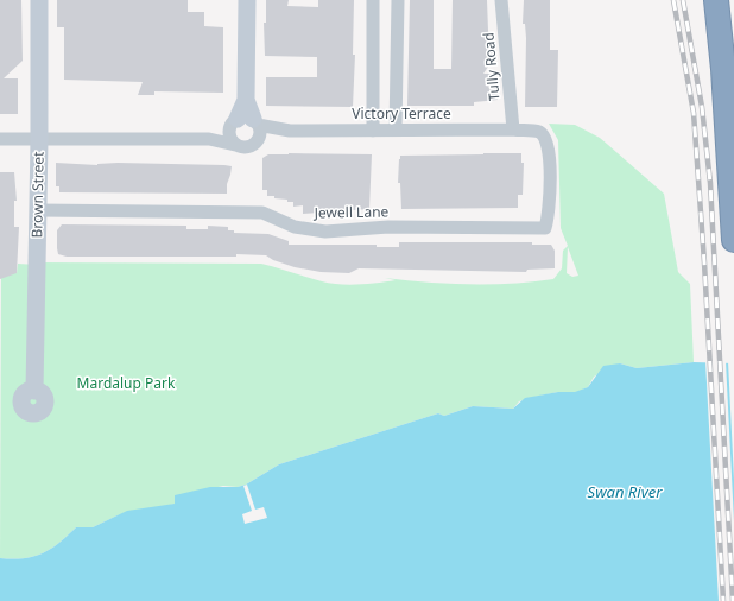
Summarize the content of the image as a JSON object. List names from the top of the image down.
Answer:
{
  "streets": {
    "street": [
      "Tully Road",
      "Victory Terrace",
      "Brown Street",
      "Jewell Lane"
    ]
  },
  "crossings": [
    ["Tully Road", "Victory Terrace"],
    ["Tully Road", "Jewell Lane"],
    ["Victory Terrace", "Jewell Lane"],
    ["Brown Street", "Jewell Lane"]
  ],
  "water": ["Swan River"],
  "parks": ["Mardalup Park"]
}
